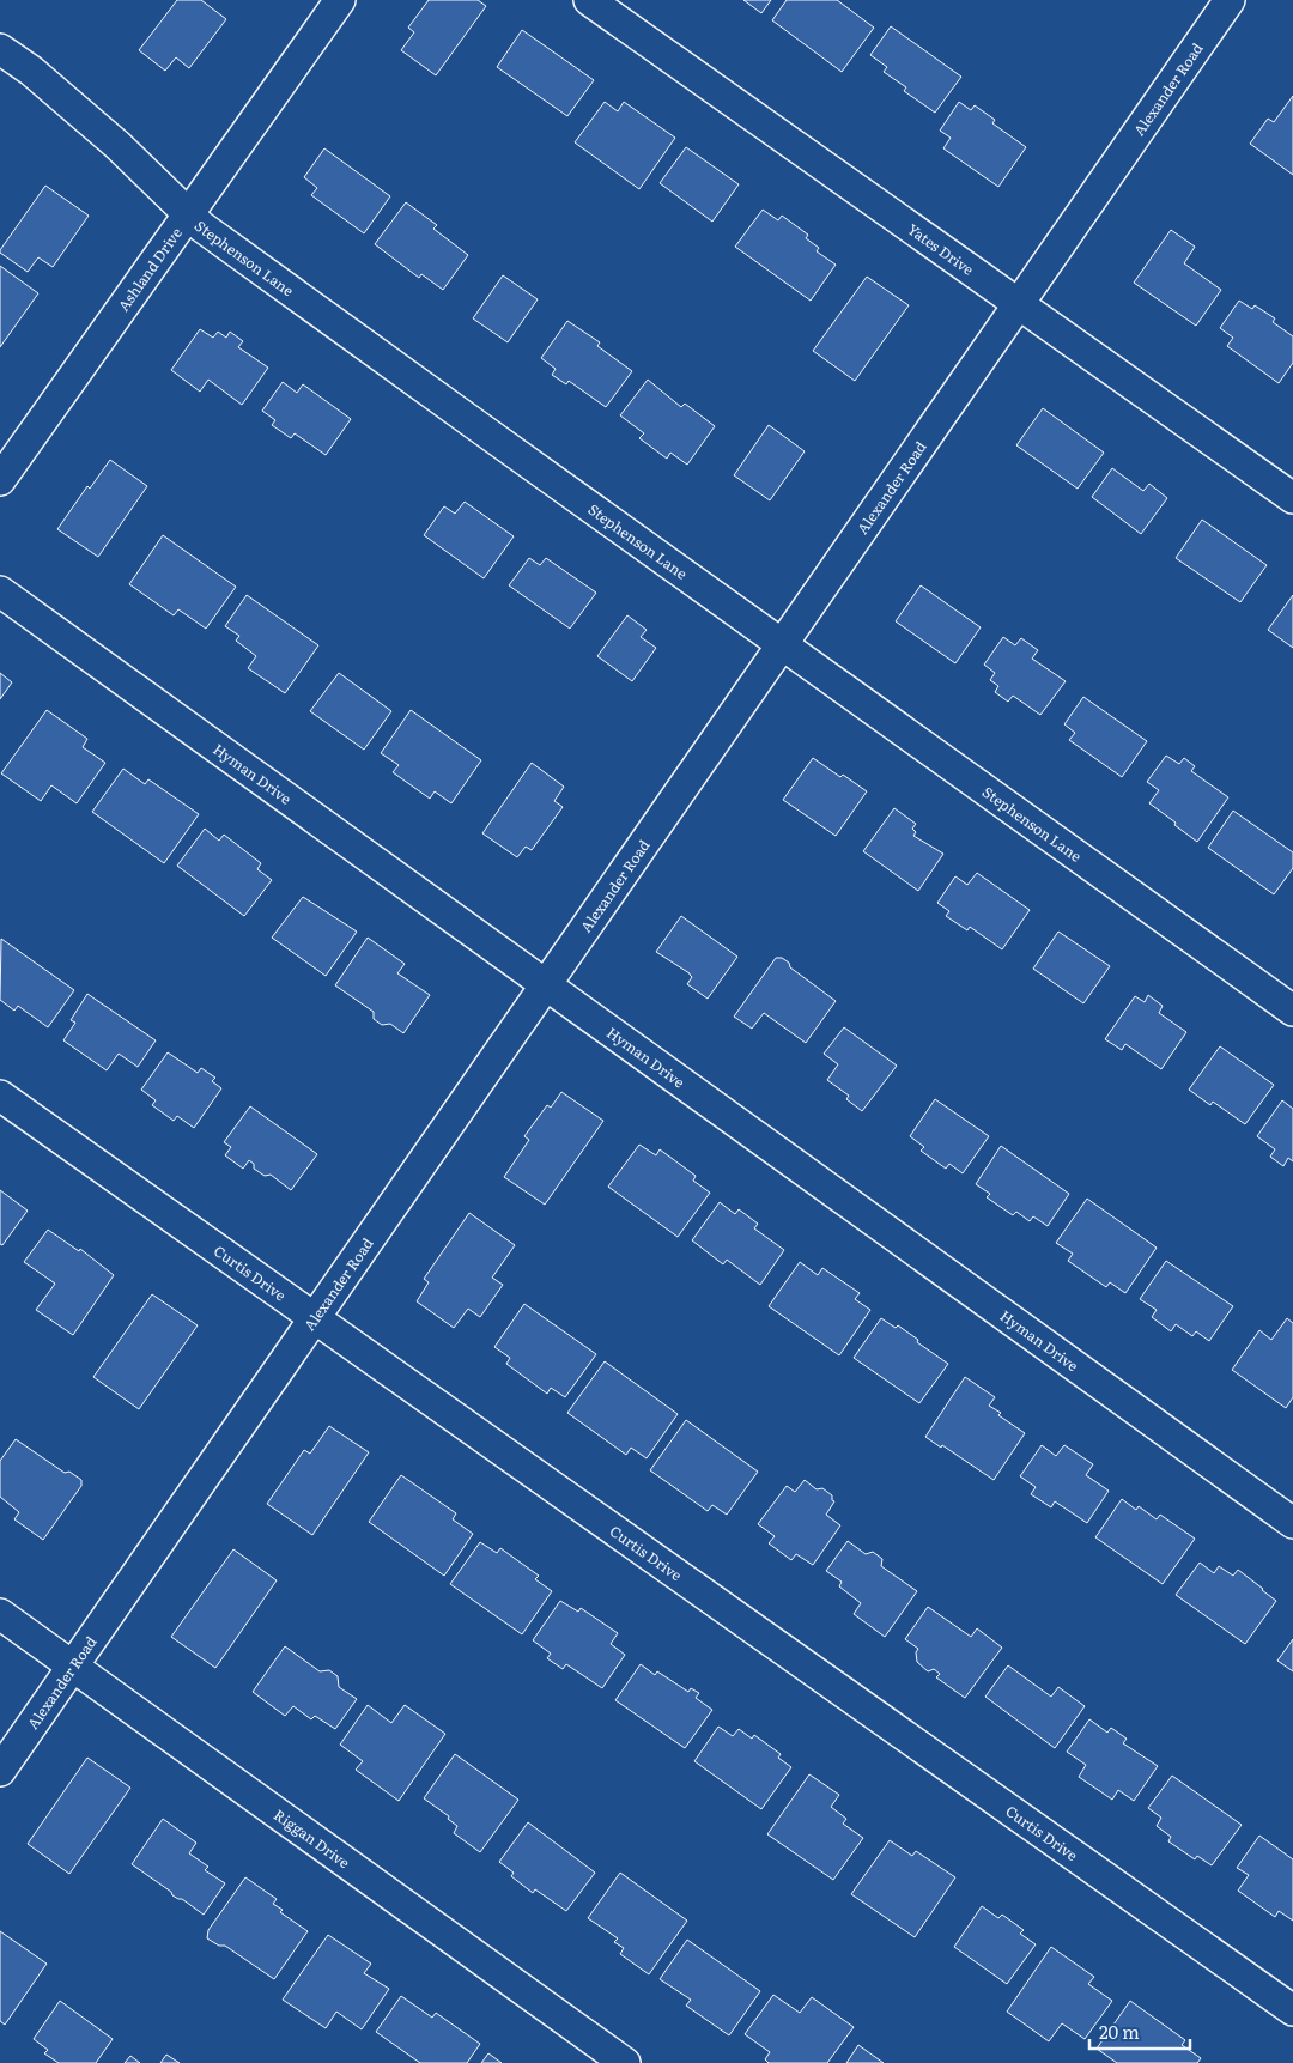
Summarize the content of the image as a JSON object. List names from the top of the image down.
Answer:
{
  "streets": {
    "street": [
      "Alexander Road",
      "Yates Drive",
      "Stephenson Lane",
      "Ashland Drive",
      "Hyman Drive",
      "Curtis Drive",
      "Riggan Drive"
    ]
  },
  "crossings": [
    ["Alexander Road", "Yates Drive"],
    ["Alexander Road", "Stephenson Lane"],
    ["Alexander Road", "Hyman Drive"],
    ["Alexander Road", "Curtis Drive"],
    ["Alexander Road", "Riggan Drive"],
    ["Stephenson Lane", "Ashland Drive"]
  ],
  "scale_bar": "20 m"
}
